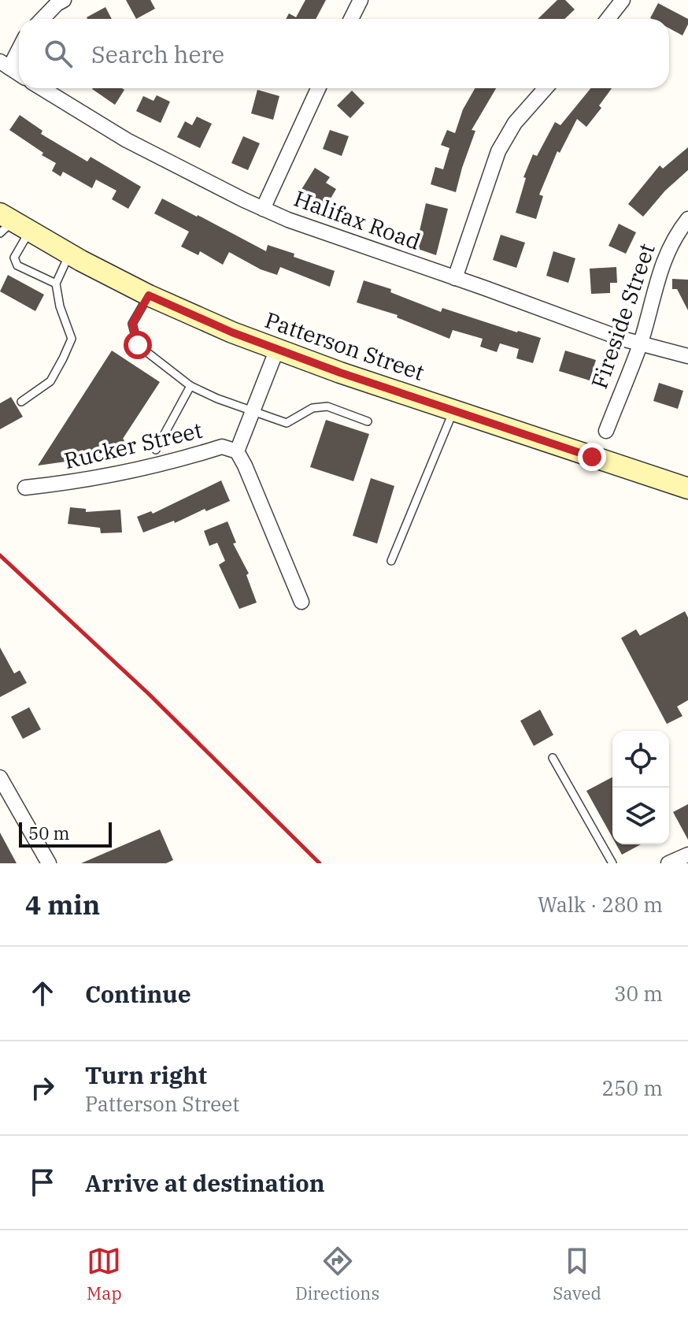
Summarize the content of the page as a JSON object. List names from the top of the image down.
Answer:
{
  "streets": {
    "main road": ["Patterson Street"],
    "street": ["Halifax Road", "Fireside Street", "Rucker Street"]
  },
  "crossings": [
    ["Halifax Road", "Fireside Street"]
  ],
  "scale_bar": "50 m",
  "page": {
    "search": "Search here",
    "scale": "50 m",
    "heading": ["4 min", "Walk · 280 m"],
    "list": [
      ["Continue", "30 m"],
      ["Turn right", "Patterson Street", "250 m"],
      "Arrive at destination"
    ],
    "nav": ["Map", "Directions", "Saved"]
  }
}
